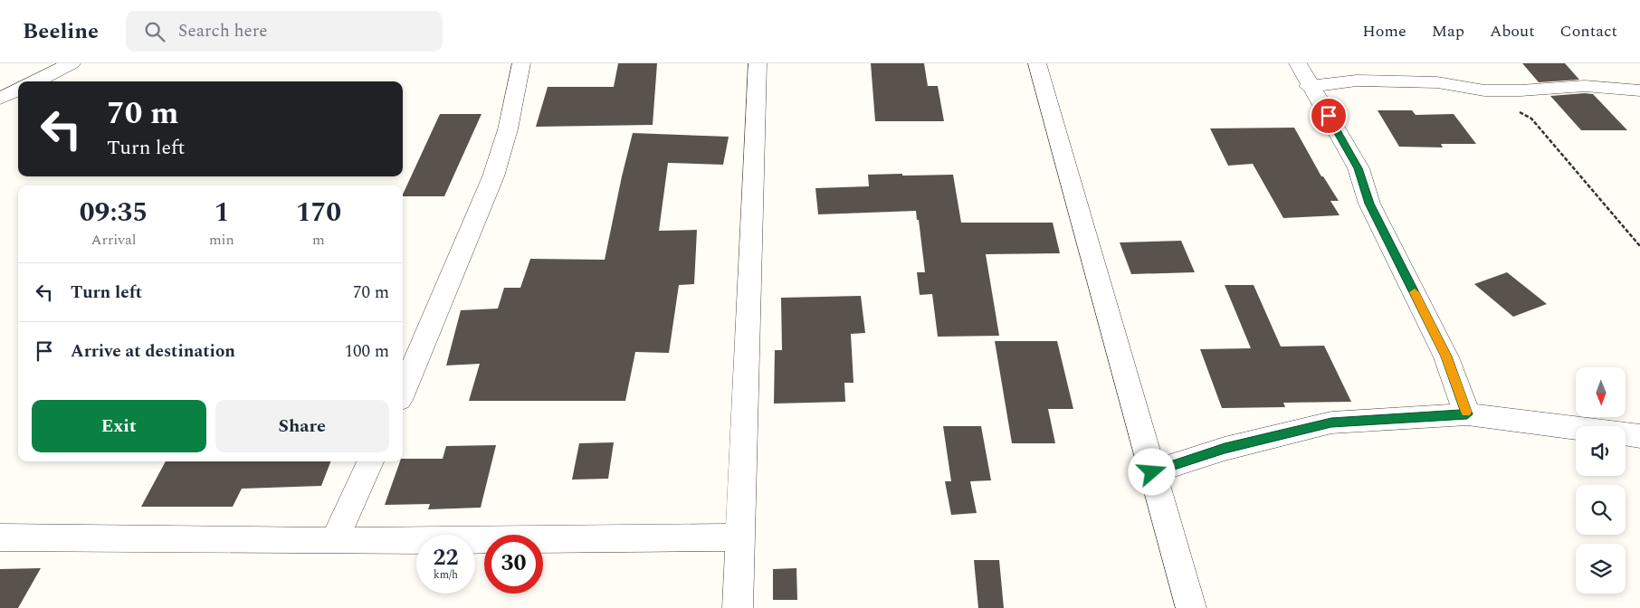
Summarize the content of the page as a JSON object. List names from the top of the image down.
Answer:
{
  "north": "bottom",
  "page": {
    "header": "Beeline",
    "search": "Search here",
    "nav": [
      "Home",
      "Map",
      "About",
      "Contact"
    ],
    "turn": ["70 m", "Turn left"],
    "eta": [
      "09:35",
      "Arrival",
      "1",
      "min",
      "170",
      "m"
    ],
    "list": [
      {
        "name": "Turn left",
        "value": "70 m"
      },
      {
        "name": "Arrive at destination",
        "value": "100 m"
      }
    ],
    "buttons": ["Exit", "Share"],
    "speed": "22 km/h",
    "limit": "30"
  }
}
